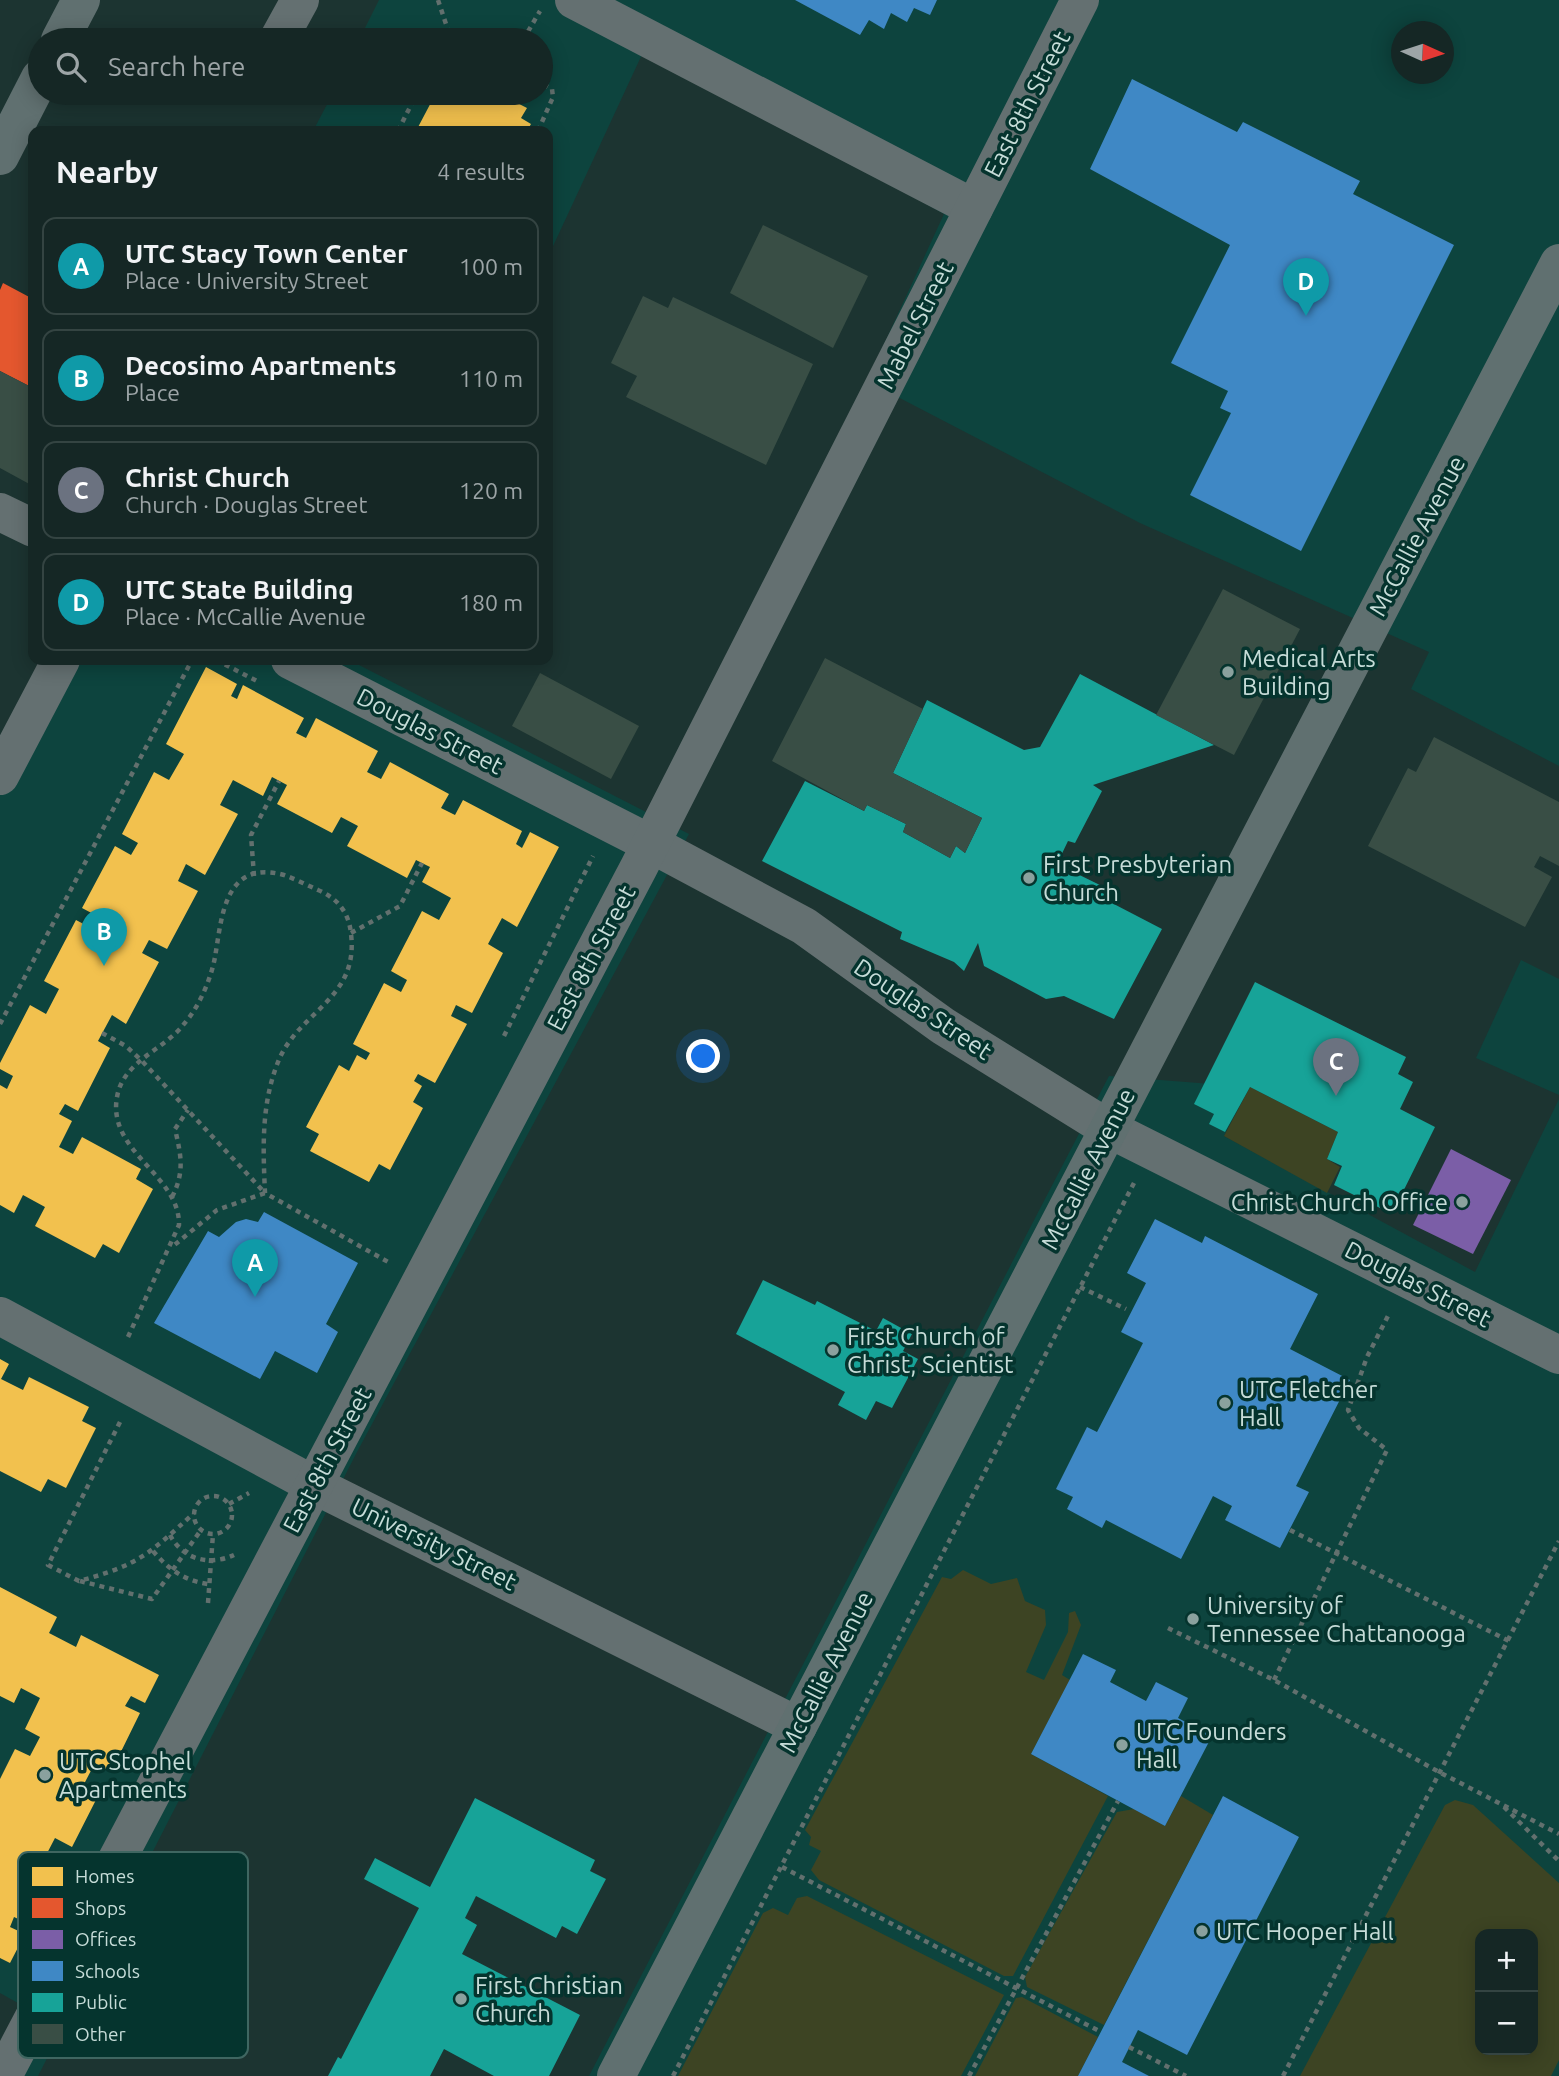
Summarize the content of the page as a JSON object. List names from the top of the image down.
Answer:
{
  "streets": {
    "main road": ["McCallie Avenue"],
    "street": [
      "East 8th Street",
      "Mabel Street",
      "Douglas Street",
      "University Street"
    ]
  },
  "crossings": [
    ["East 8th Street", "Mabel Street"],
    ["East 8th Street", "Douglas Street"],
    ["East 8th Street", "University Street"],
    ["Mabel Street", "Douglas Street"],
    ["McCallie Avenue", "Douglas Street"],
    ["McCallie Avenue", "University Street"]
  ],
  "places": [
    "Medical Arts Building",
    "First Presbyterian Church",
    "Christ Church Office",
    "First Church of Christ, Scientist",
    "UTC Fletcher Hall",
    "University of Tennessee Chattanooga",
    "UTC Founders Hall",
    "UTC Stophel Apartments",
    "UTC Hooper Hall",
    "First Christian Church"
  ],
  "legend": [
    "Homes",
    "Shops",
    "Offices",
    "Schools",
    "Public",
    "Other"
  ],
  "north": "right",
  "page": {
    "search": "Search here",
    "heading": ["Nearby", "4 results"],
    "list": [
      {
        "mark": "A",
        "name": "UTC Stacy Town Center",
        "note": "Place · University Street",
        "value": "100 m"
      },
      {
        "mark": "B",
        "name": "Decosimo Apartments",
        "note": "Place",
        "value": "110 m"
      },
      {
        "mark": "C",
        "name": "Christ Church",
        "note": "Church · Douglas Street",
        "value": "120 m"
      },
      {
        "mark": "D",
        "name": "UTC State Building",
        "note": "Place · McCallie Avenue",
        "value": "180 m"
      }
    ],
    "pins": [
      "D",
      "B",
      "C",
      "A"
    ],
    "map_buttons": ["+", "−"]
  }
}
